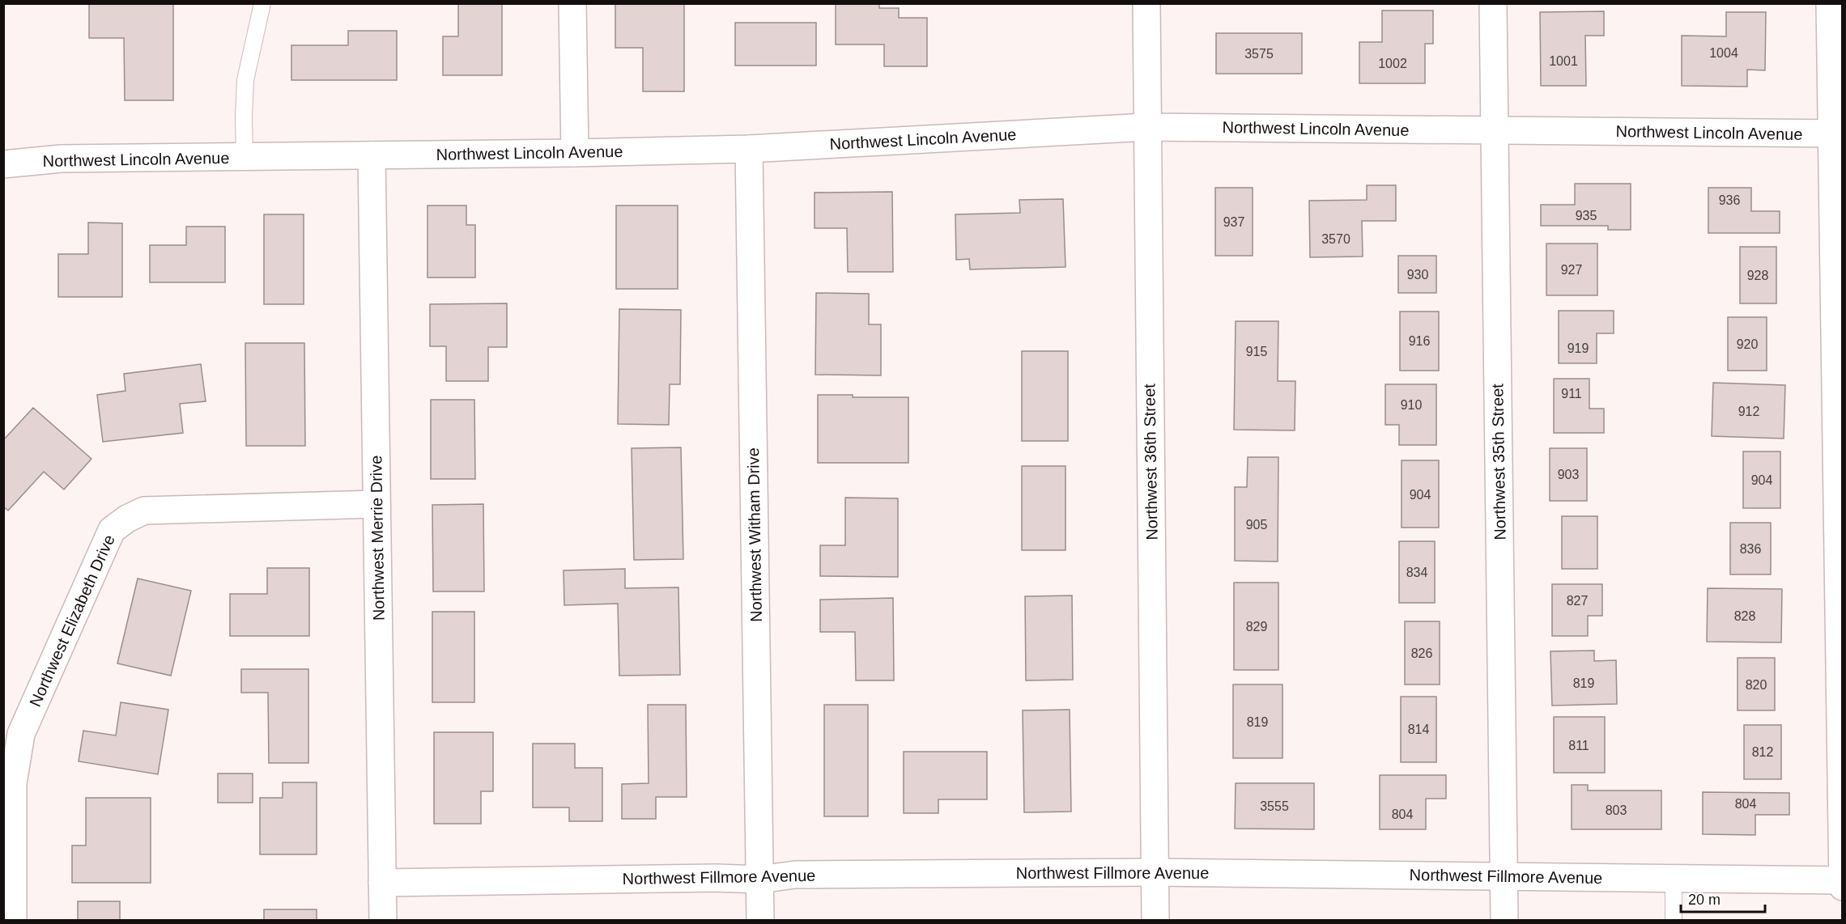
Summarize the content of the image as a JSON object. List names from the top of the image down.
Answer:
{
  "streets": {
    "street": [
      "Northwest Lincoln Avenue",
      "Northwest 36th Street",
      "Northwest 35th Street",
      "Northwest Witham Drive",
      "Northwest Merrie Drive",
      "Northwest Elizabeth Drive",
      "Northwest Fillmore Avenue"
    ]
  },
  "crossings": [
    ["Northwest Lincoln Avenue", "Northwest 36th Street"],
    ["Northwest Lincoln Avenue", "Northwest 35th Street"],
    ["Northwest Lincoln Avenue", "Northwest Witham Drive"],
    ["Northwest Lincoln Avenue", "Northwest Merrie Drive"],
    ["Northwest 36th Street", "Northwest Fillmore Avenue"],
    ["Northwest 35th Street", "Northwest Fillmore Avenue"],
    ["Northwest Witham Drive", "Northwest Fillmore Avenue"],
    ["Northwest Merrie Drive", "Northwest Elizabeth Drive"],
    ["Northwest Merrie Drive", "Northwest Fillmore Avenue"]
  ],
  "house_numbers": [
    "1004",
    "3575",
    "1001",
    "1002",
    "936",
    "935",
    "937",
    "3570",
    "927",
    "930",
    "928",
    "916",
    "920",
    "919",
    "915",
    "911",
    "910",
    "912",
    "903",
    "904",
    "904",
    "905",
    "836",
    "834",
    "827",
    "828",
    "829",
    "826",
    "819",
    "820",
    "819",
    "814",
    "811",
    "812",
    "804",
    "3555",
    "803",
    "804"
  ],
  "scale_bar": "20 m"
}
